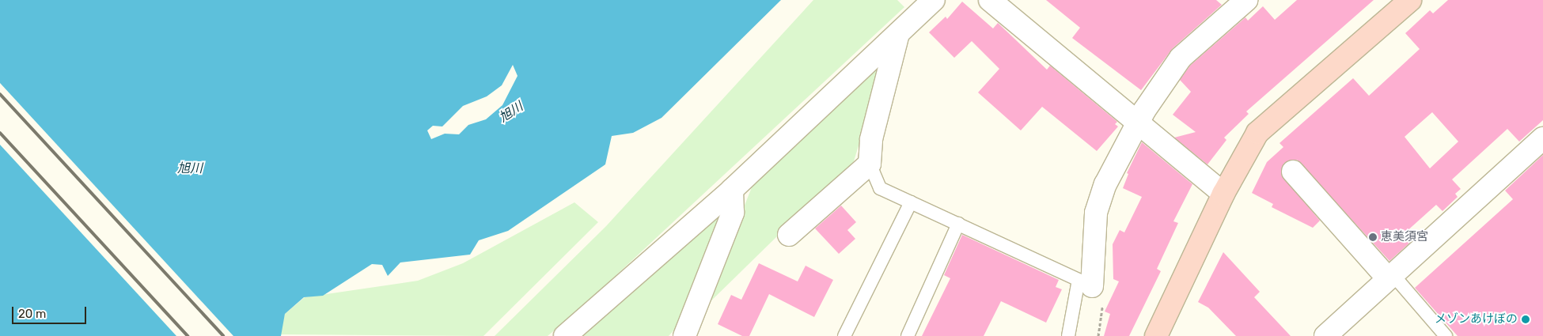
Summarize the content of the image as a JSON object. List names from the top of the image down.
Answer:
{
  "water": ["旭川"],
  "places": ["恵美須宮", "メゾンあけぼの"],
  "scale_bar": "20 m"
}
